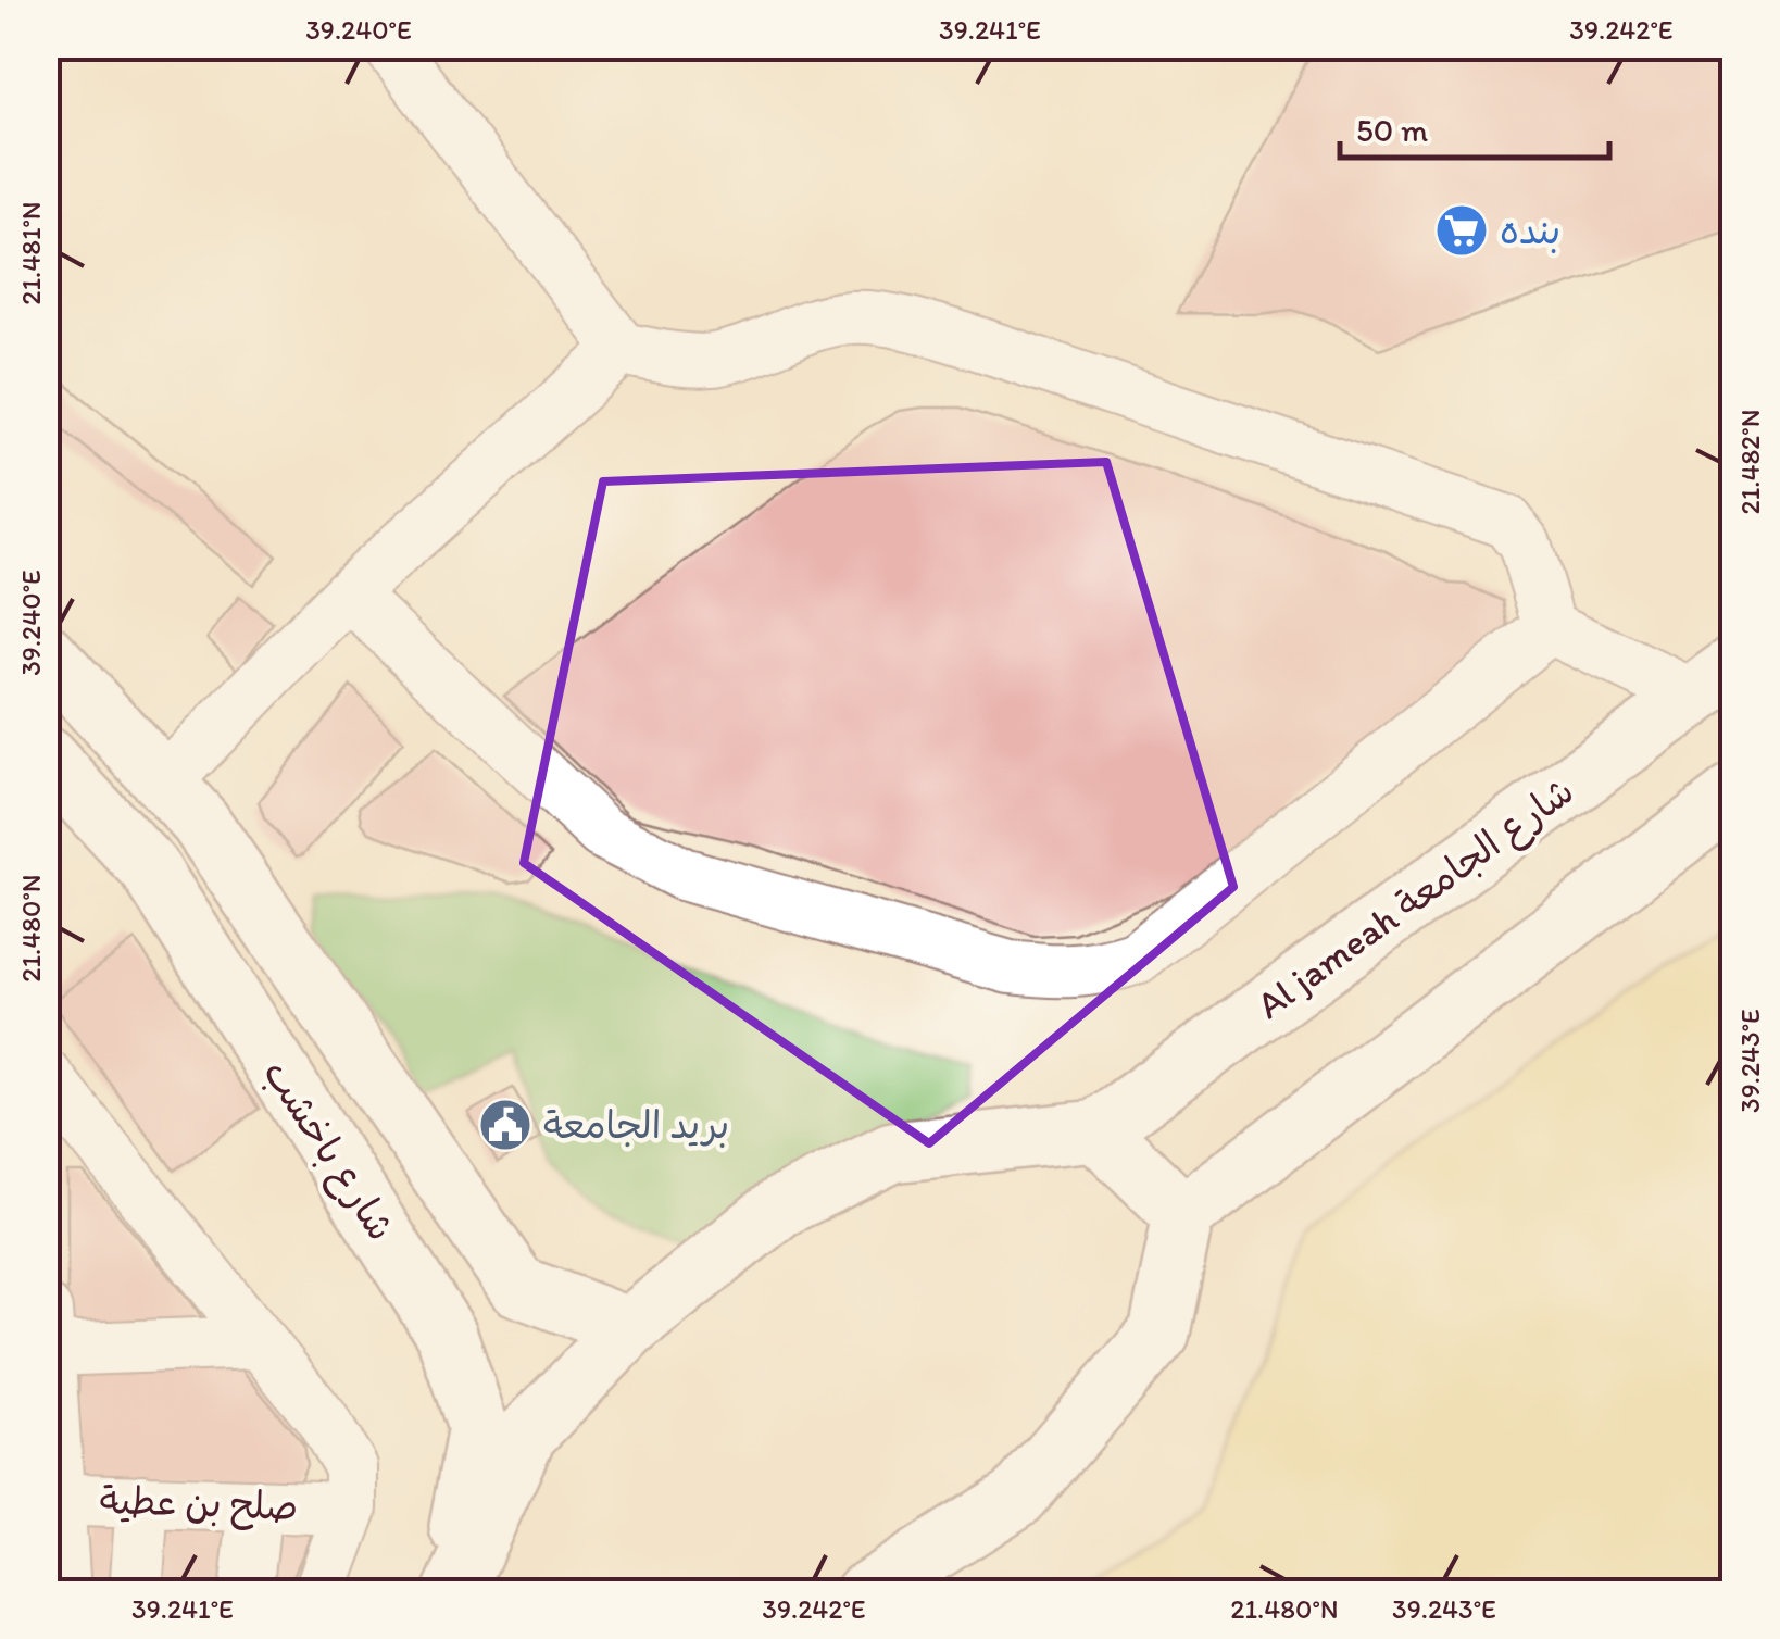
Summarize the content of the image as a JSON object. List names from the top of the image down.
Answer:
{
  "streets": {
    "main road": ["Al jameah شارع الجامعة", "شارع باخشب"],
    "street": ["صلح بن عطية"]
  },
  "places": {
    "supermarket": ["بنده"],
    "public building": ["بريد الجامعة"]
  },
  "scale_bar": "50 m",
  "coordinates": [
    "39.240°E",
    "39.241°E",
    "39.242°E",
    "21.481°N",
    "21.482°N",
    "21.480°N",
    "39.243°E"
  ]
}
